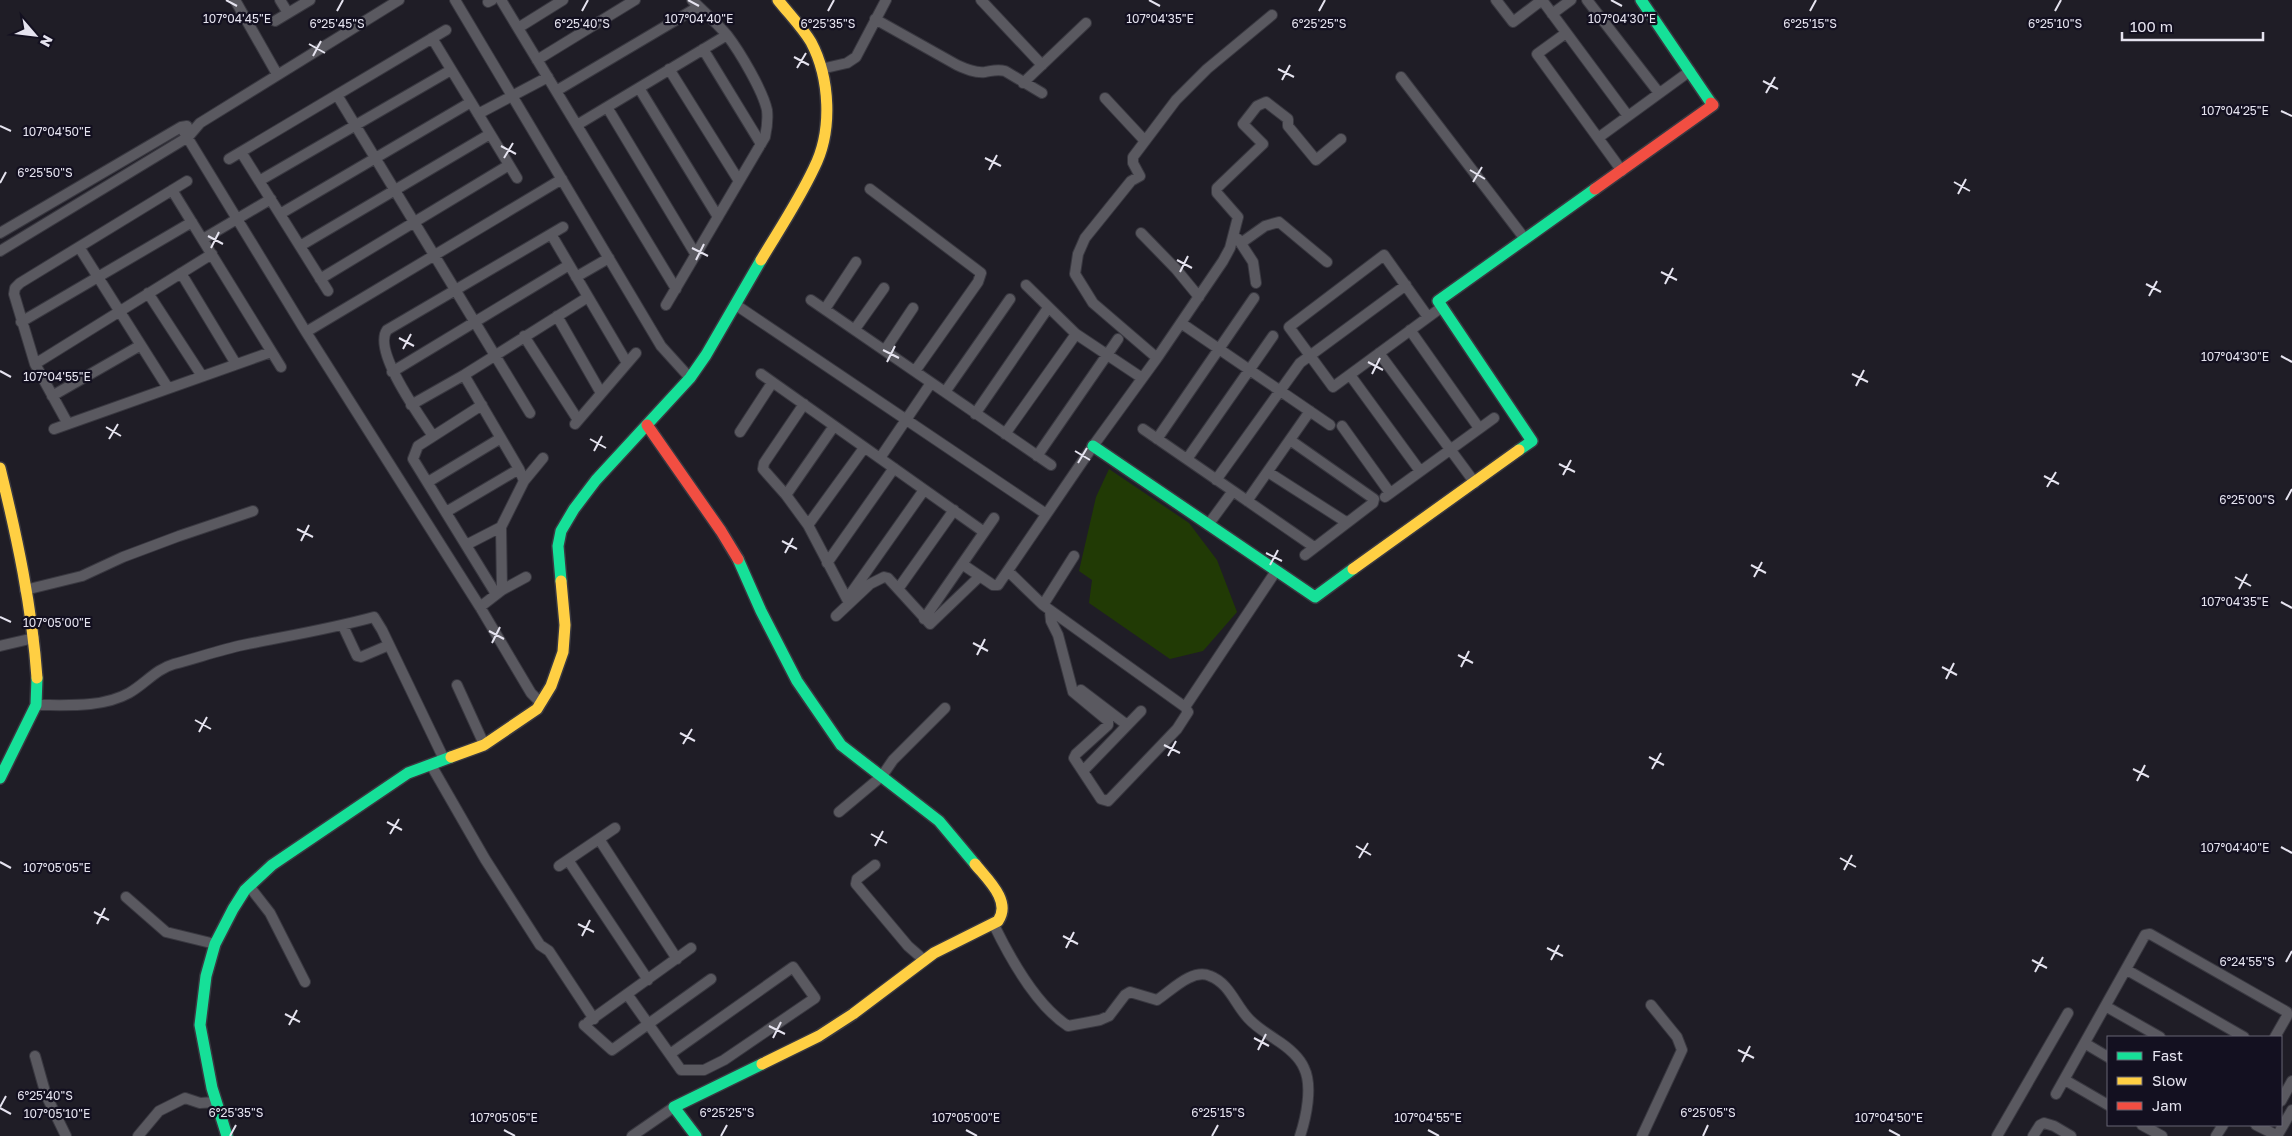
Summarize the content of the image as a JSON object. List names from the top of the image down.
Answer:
{
  "legend": ["Fast", "Slow", "Jam"],
  "scale_bar": "100 m",
  "north": "bottom right",
  "coordinates": [
    "107°04'45\"E",
    "107°04'35\"E",
    "107°04'30\"E",
    "107°04'40\"E",
    "6°25'45\"S",
    "6°25'40\"S",
    "6°25'35\"S",
    "6°25'25\"S",
    "6°25'15\"S",
    "6°25'10\"S",
    "107°04'25\"E",
    "107°04'50\"E",
    "6°25'50\"S",
    "107°04'55\"E",
    "6°25'00\"S",
    "107°05'00\"E",
    "107°05'05\"E",
    "6°24'55\"S",
    "6°25'05\"S",
    "107°05'10\"E"
  ]
}
